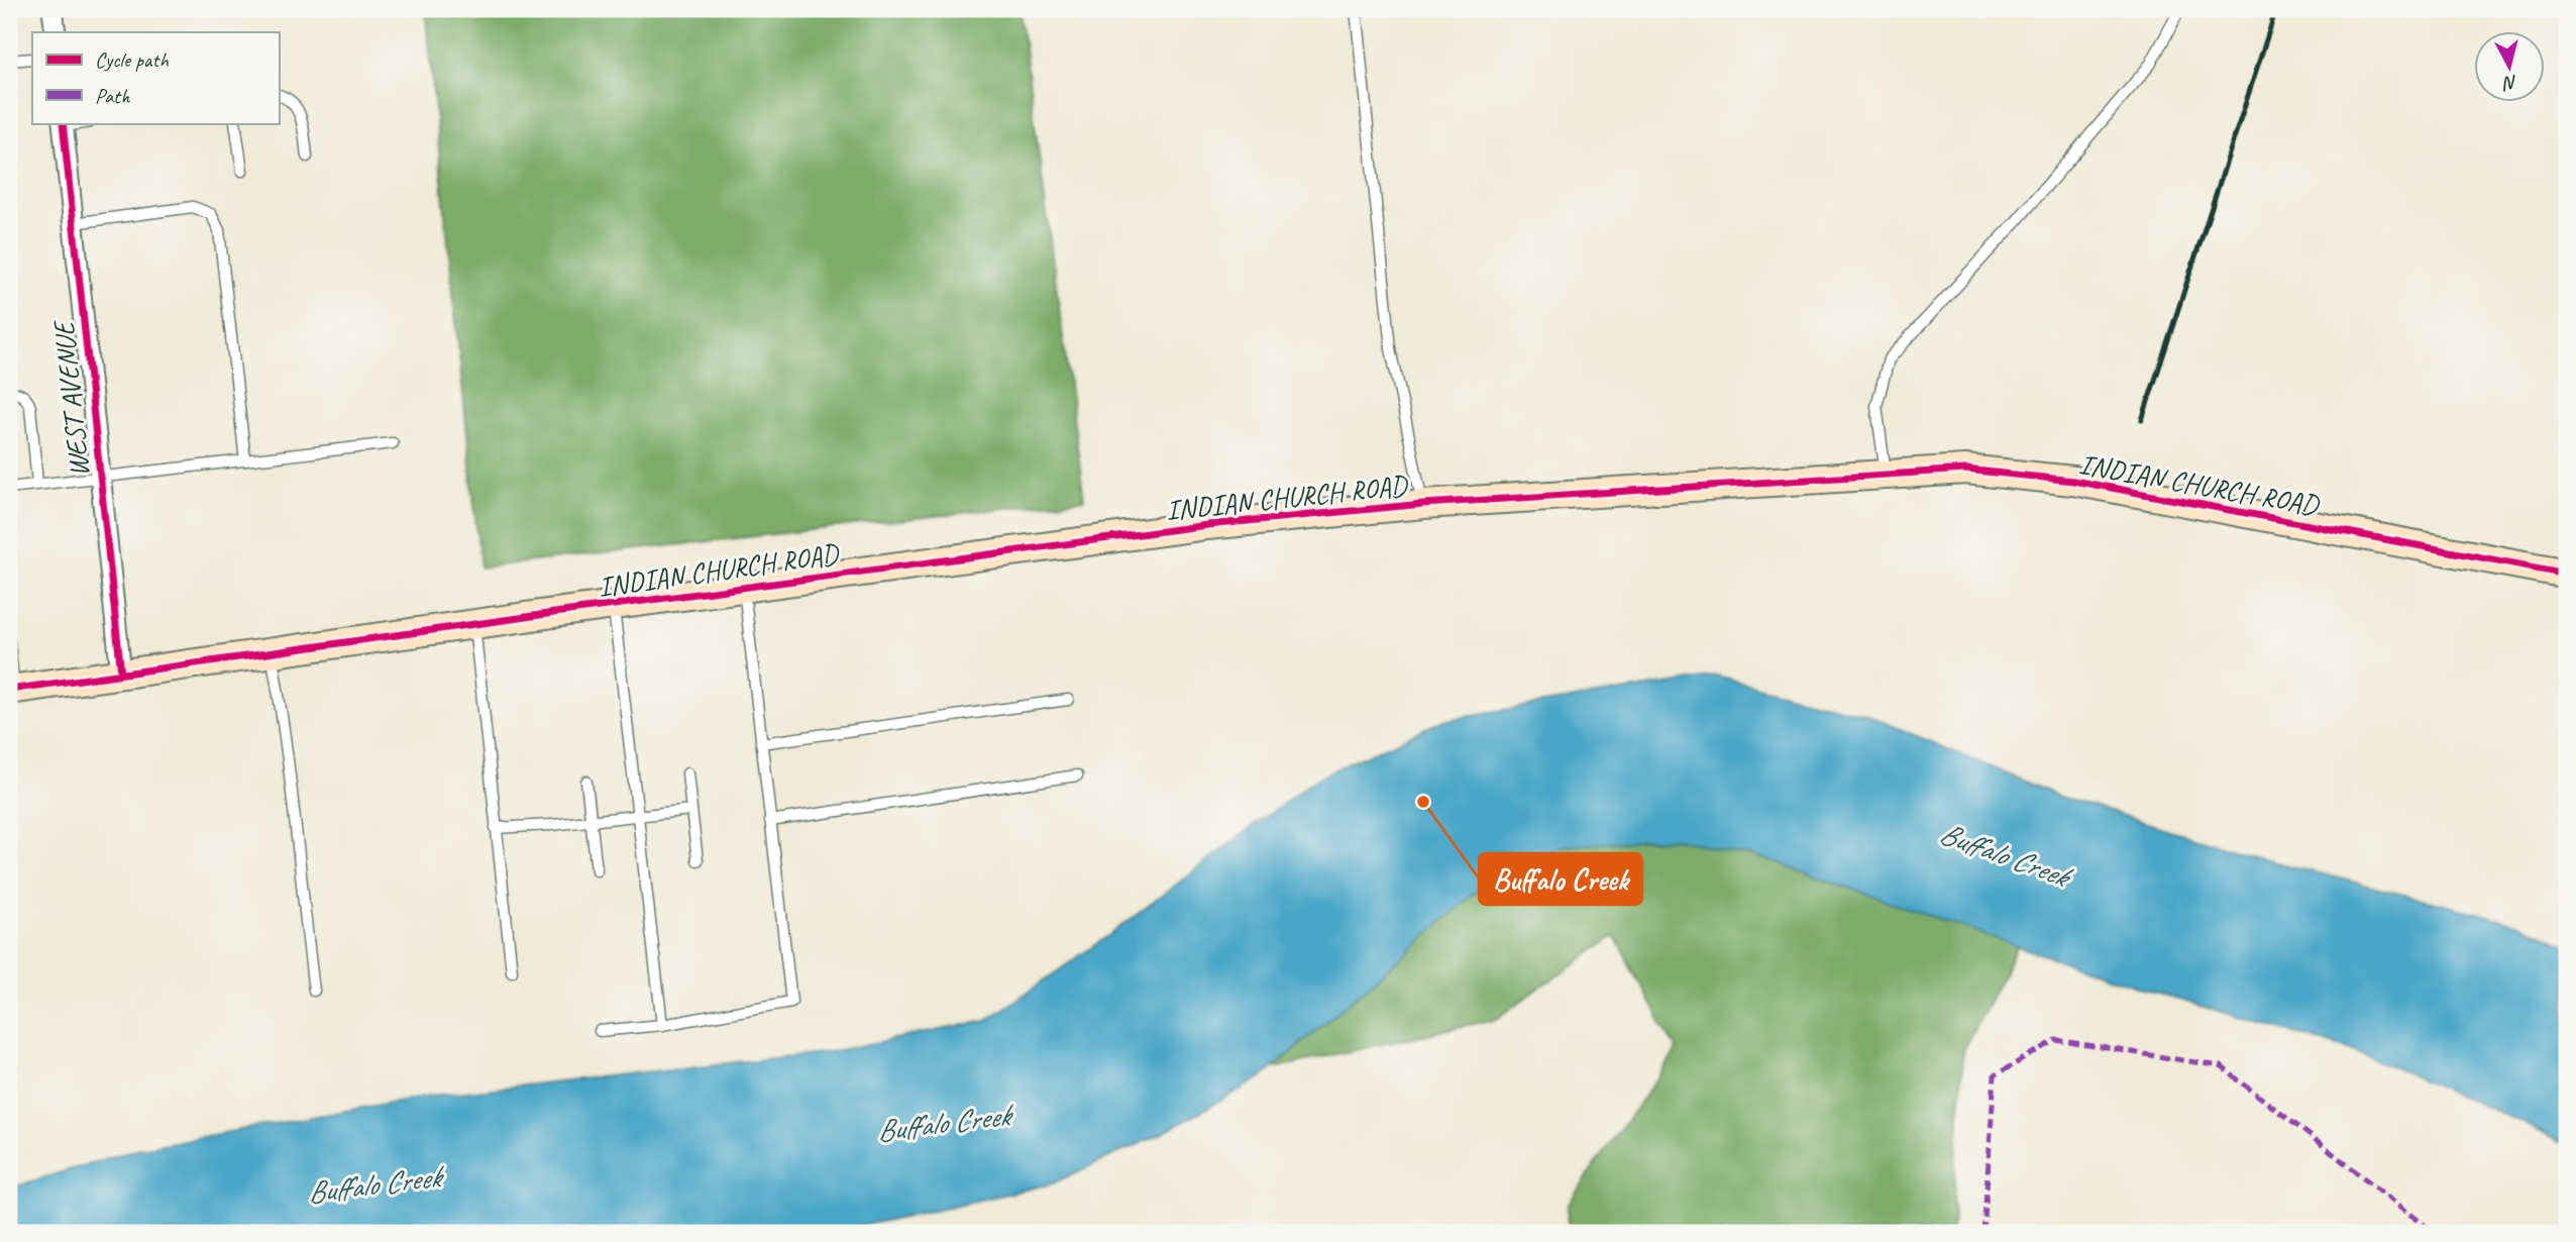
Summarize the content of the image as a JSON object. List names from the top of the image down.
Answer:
{
  "streets": {
    "street": ["WEST AVENUE", "INDIAN CHURCH ROAD"]
  },
  "crossings": [
    ["WEST AVENUE", "INDIAN CHURCH ROAD"]
  ],
  "water": ["Buffalo Creek"],
  "places": ["Buffalo Creek"],
  "legend": ["Cycle path", "Path"],
  "north": "bottom"
}
